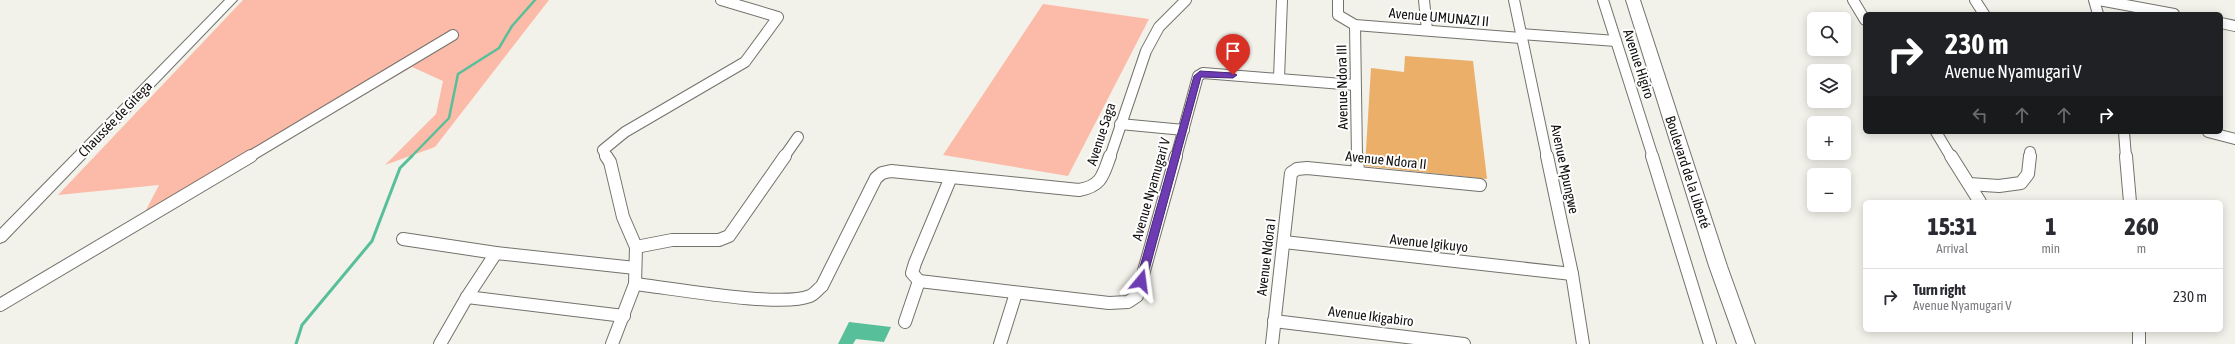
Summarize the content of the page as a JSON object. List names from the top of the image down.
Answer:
{
  "streets": {
    "highway": ["Boulevard de la Liberté"],
    "main road": ["Chaussée de Gitega"],
    "street": [
      "Avenue UMUNAZI II",
      "Avenue Higiro",
      "Avenue Ndora III",
      "Avenue Saga",
      "Avenue Ndora II",
      "Avenue Mpungwe",
      "Avenue Nyamugari V",
      "Avenue Igikuyo",
      "Avenue Ndora I",
      "Avenue Ikigabiro"
    ]
  },
  "crossings": [
    ["Avenue UMUNAZI II", "Avenue Higiro"],
    ["Avenue UMUNAZI II", "Avenue Ndora III"],
    ["Avenue UMUNAZI II", "Avenue Mpungwe"],
    ["Avenue Ndora III", "Avenue Ndora II"],
    ["Avenue Ndora III", "Avenue Nyamugari V"],
    ["Avenue Ndora II", "Avenue Ndora I"],
    ["Avenue Mpungwe", "Avenue Igikuyo"],
    ["Avenue Igikuyo", "Avenue Ndora I"],
    ["Avenue Ndora I", "Avenue Ikigabiro"]
  ],
  "page": {
    "map_buttons": ["+", "−"],
    "turn": ["230 m", "Avenue Nyamugari V"],
    "eta": [
      "15:31",
      "Arrival",
      "1",
      "min",
      "260",
      "m"
    ],
    "list": [
      {
        "name": "Turn right",
        "note": "Avenue Nyamugari V",
        "value": "230 m"
      }
    ]
  }
}
